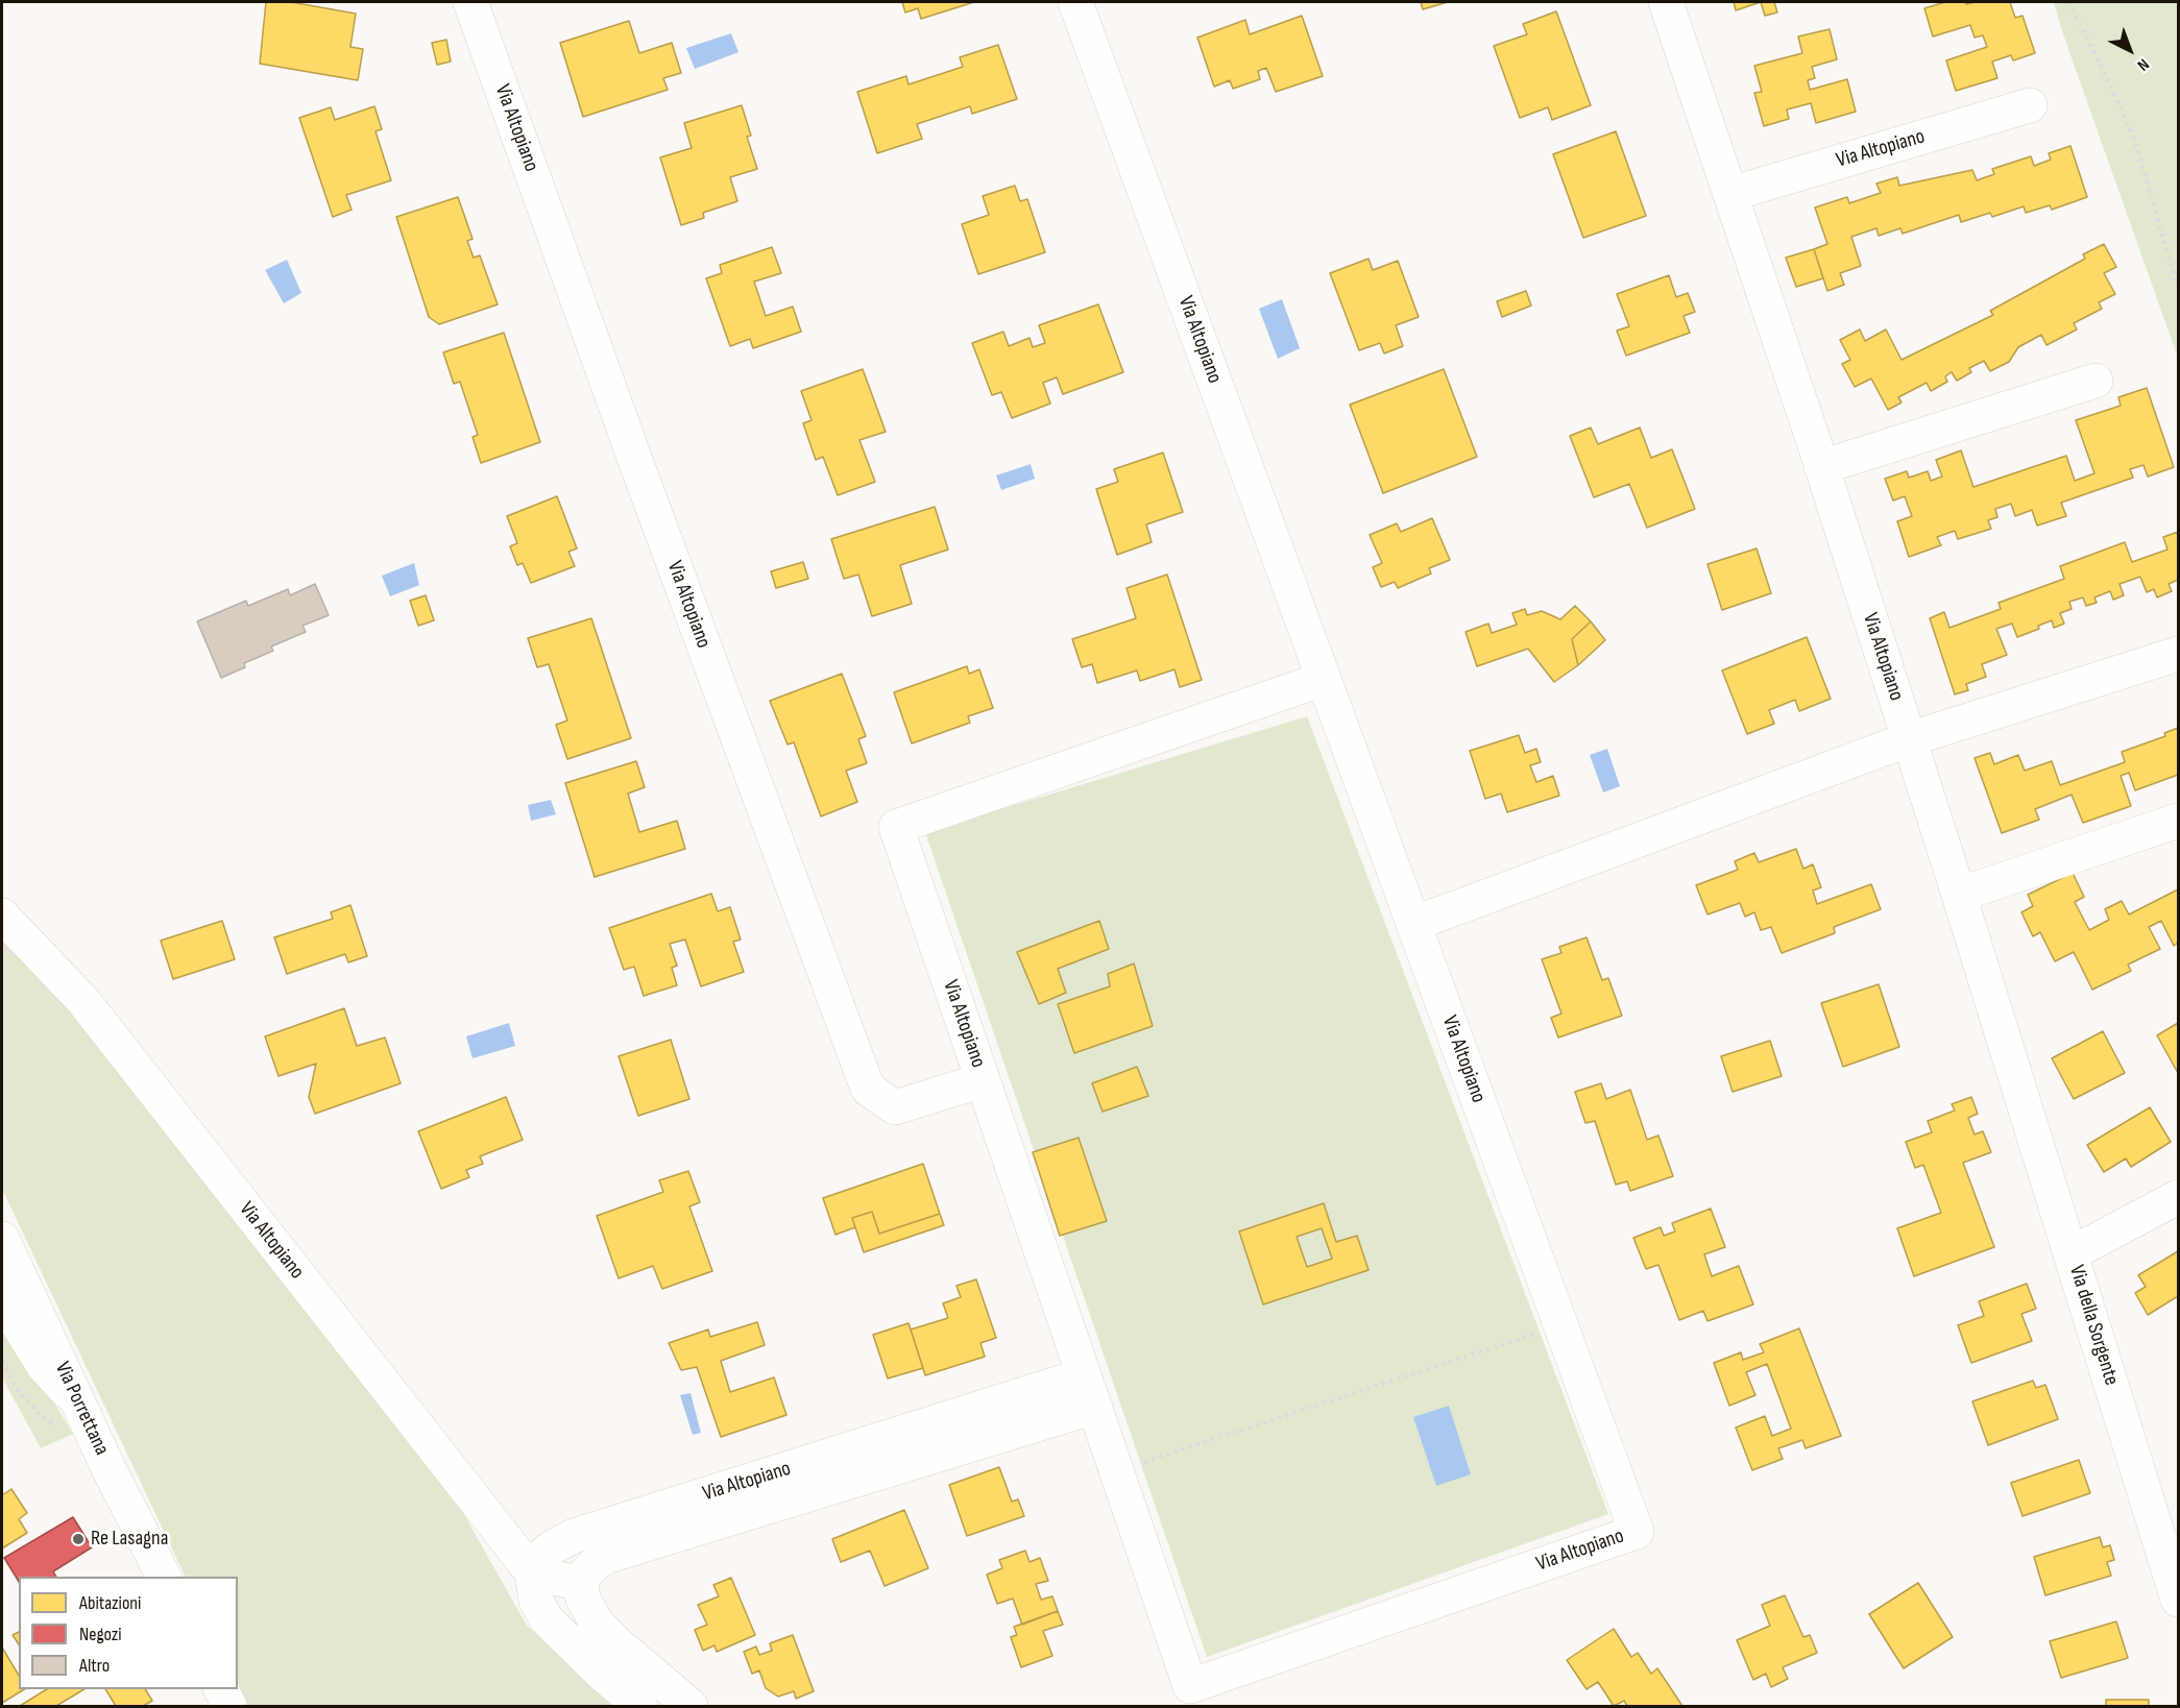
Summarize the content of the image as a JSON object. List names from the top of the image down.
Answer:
{
  "streets": {
    "street": ["Via Altopiano", "Via della Sorgente", "Via Porrettana"]
  },
  "crossings": [
    ["Via Altopiano", "Via della Sorgente"]
  ],
  "places": ["Re Lasagna"],
  "legend": ["Abitazioni", "Negozi", "Altro"],
  "north": "bottom right"
}
